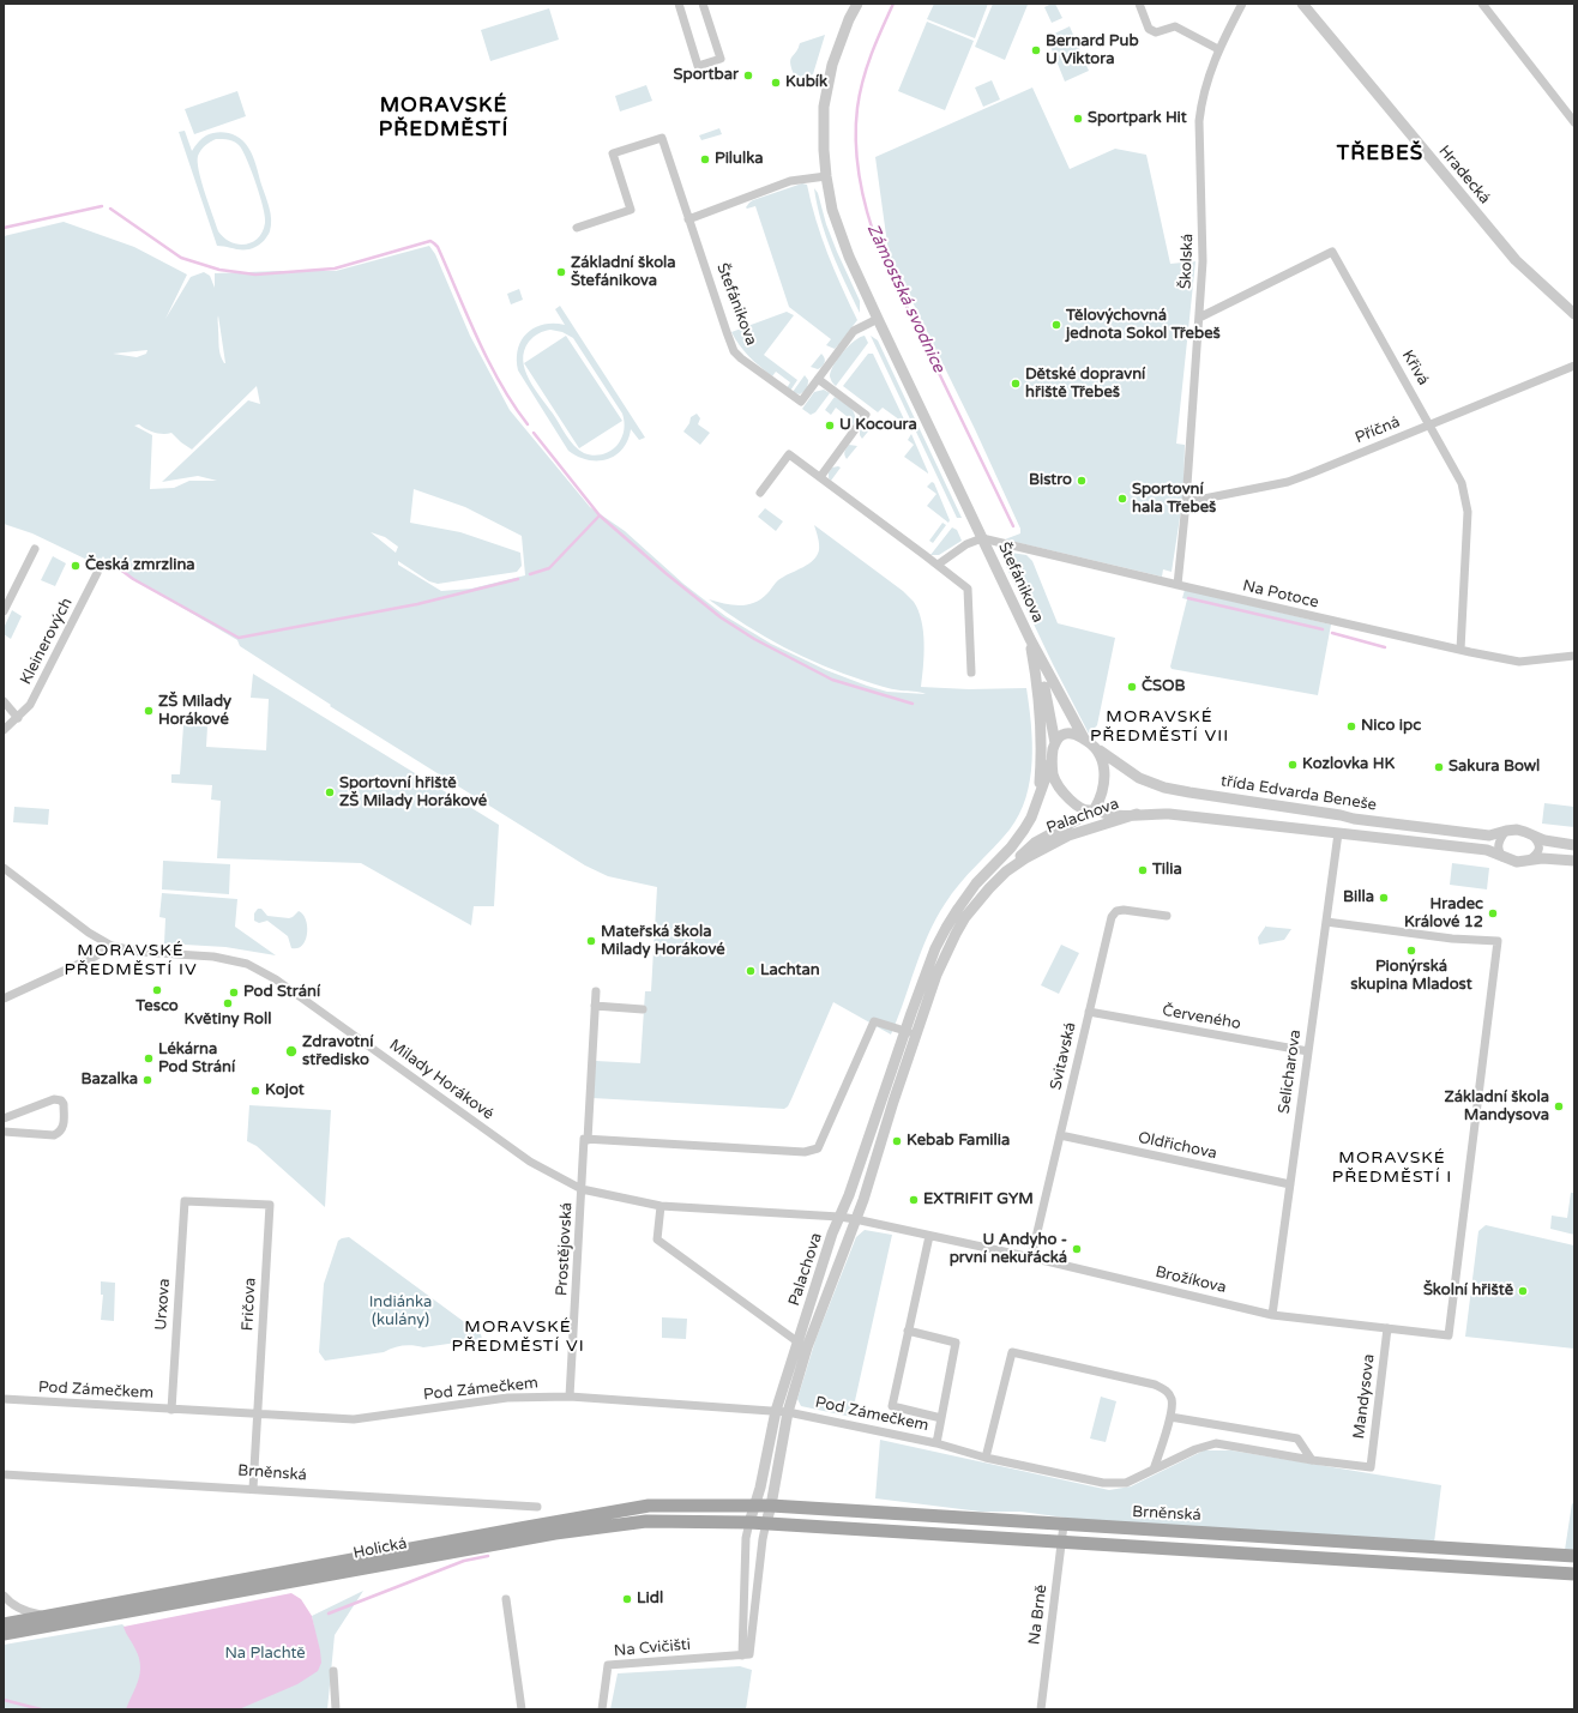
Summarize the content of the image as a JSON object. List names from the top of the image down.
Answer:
{
  "streets": {
    "main road": ["Brněnská", "Holická"],
    "street": [
      "Hradecká",
      "Školská",
      "Štefánikova",
      "Křivá",
      "Příčná",
      "Na Potoce",
      "Kleinerových",
      "třída Edvarda Beneše",
      "Palachova",
      "Červeného",
      "Svitavská",
      "Selicharova",
      "Milady Horákové",
      "Oldřichova",
      "Prostějovská",
      "Brožíkova",
      "Urxova",
      "Fričova",
      "Pod Zámečkem",
      "Mandysova",
      "Na Brně",
      "Na Cvičišti"
    ]
  },
  "crossings": [
    ["Školská", "Křivá"],
    ["Školská", "Příčná"],
    ["Školská", "Na Potoce"],
    ["Štefánikova", "Na Potoce"],
    ["Štefánikova", "třída Edvarda Beneše"],
    ["Štefánikova", "Palachova"],
    ["Křivá", "Příčná"],
    ["Křivá", "Na Potoce"],
    ["třída Edvarda Beneše", "Palachova"],
    ["třída Edvarda Beneše", "Selicharova"],
    ["Palachova", "Milady Horákové"],
    ["Palachova", "Brožíkova"],
    ["Palachova", "Pod Zámečkem"],
    ["Palachova", "Brněnská"],
    ["Palachova", "Holická"],
    ["Červeného", "Svitavská"],
    ["Červeného", "Selicharova"],
    ["Svitavská", "Oldřichova"],
    ["Svitavská", "Brožíkova"],
    ["Selicharova", "Oldřichova"],
    ["Selicharova", "Brožíkova"],
    ["Milady Horákové", "Prostějovská"],
    ["Milady Horákové", "Brožíkova"],
    ["Prostějovská", "Pod Zámečkem"],
    ["Brožíkova", "Mandysova"],
    ["Urxova", "Fričova"],
    ["Urxova", "Pod Zámečkem"],
    ["Fričova", "Pod Zámečkem"],
    ["Fričova", "Brněnská"],
    ["Pod Zámečkem", "Mandysova"],
    ["Brněnská", "Holická"],
    ["Brněnská", "Na Brně"]
  ],
  "districts": [
    "MORAVSKÉ PŘEDMĚSTÍ",
    "TŘEBEŠ",
    "MORAVSKÉ PŘEDMĚSTÍ VII",
    "MORAVSKÉ PŘEDMĚSTÍ IV",
    "MORAVSKÉ PŘEDMĚSTÍ I",
    "MORAVSKÉ PŘEDMĚSTÍ VI"
  ],
  "water": ["Zámostská svodnice"],
  "parks": ["Indiánka (kulány)", "Na Plachtě"],
  "places": [
    "Bernard Pub U Viktora",
    "Sportbar",
    "Kubík",
    "Sportpark Hit",
    "Pilulka",
    "Základní škola Štefánikova",
    "Tělovýchovná jednota Sokol Třebeš",
    "Dětské dopravní hřiště Třebeš",
    "U Kocoura",
    "Bistro",
    "Sportovní hala Třebeš",
    "Česká zmrzlina",
    "ČSOB",
    "ZŠ Milady Horákové",
    "Nico ipc",
    "Kozlovka HK",
    "Sakura Bowl",
    "Sportovní hřiště ZŠ Milady Horákové",
    "Tilia",
    "Billa",
    "Hradec Králové 12",
    "Mateřská škola Milady Horákové",
    "Pionýrská skupina Mladost",
    "Lachtan",
    "Tesco",
    "Pod Strání",
    "Květiny Roll",
    "Zdravotní středisko",
    "Lékárna Pod Strání",
    "Bazalka",
    "Kojot",
    "Základní škola Mandysova",
    "Kebab Familia",
    "EXTRIFIT GYM",
    "U Andyho - první nekuřácká",
    "Školní hřiště",
    "Lidl"
  ]
}
